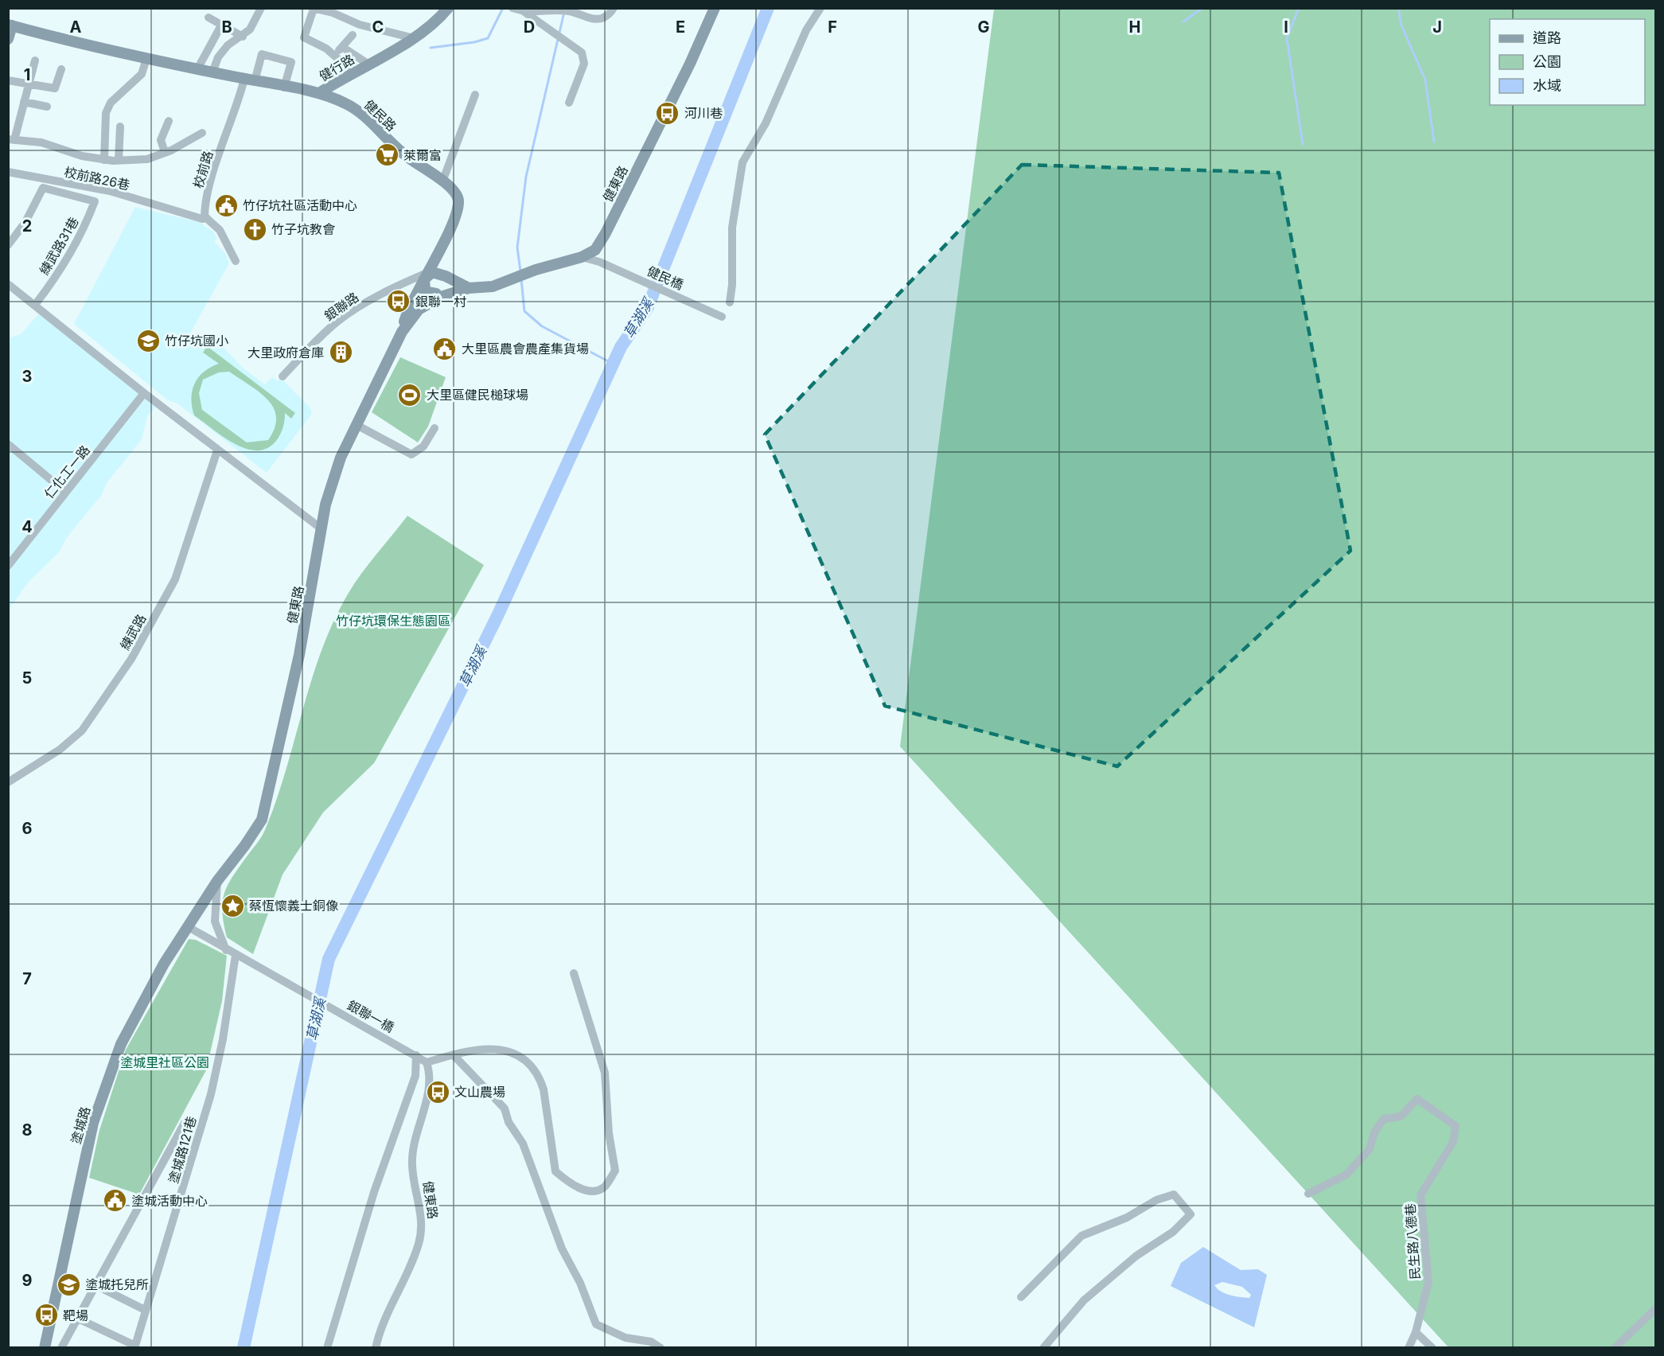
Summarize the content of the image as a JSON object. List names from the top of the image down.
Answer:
{
  "streets": {
    "street": [
      "健行路",
      "健民路",
      "校前路",
      "校前路26巷",
      "健東路",
      "練武路31巷",
      "健民橋",
      "銀聯路",
      "仁化工一路",
      "練武路",
      "銀聯一橋",
      "塗城路",
      "塗城路121巷",
      "民生路八德巷"
    ]
  },
  "crossings": [
    ["健行路", "健民路"],
    ["健民路", "校前路"],
    ["健民路", "健東路"],
    ["健民路", "銀聯路"],
    ["校前路", "校前路26巷"],
    ["健東路", "健民橋"],
    ["健東路", "銀聯路"],
    ["健東路", "塗城路"],
    ["銀聯一橋", "塗城路121巷"]
  ],
  "water": ["草湖溪"],
  "parks": ["竹仔坑環保生態園區", "塗城里社區公園"],
  "places": {
    "bus stop": [
      "河川巷",
      "銀聯一村",
      "文山農場",
      "靶場"
    ],
    "supermarket": ["萊爾富"],
    "public building": ["竹仔坑社區活動中心", "大里區農會農產集貨場", "塗城活動中心"],
    "church": ["竹子坑教會"],
    "school or university": ["竹仔坑國小", "塗城托兒所"],
    "building": ["大里政府倉庫"],
    "sports": ["大里區健民槌球場"],
    "place": ["蔡恆懷義士銅像"]
  },
  "legend": ["道路", "公園", "水域"],
  "grid": {
    "columns": [
      "A",
      "B",
      "C",
      "D",
      "E",
      "F",
      "G",
      "H",
      "I",
      "J"
    ],
    "rows": [
      "1",
      "2",
      "3",
      "4",
      "5",
      "6",
      "7",
      "8",
      "9"
    ]
  }
}
